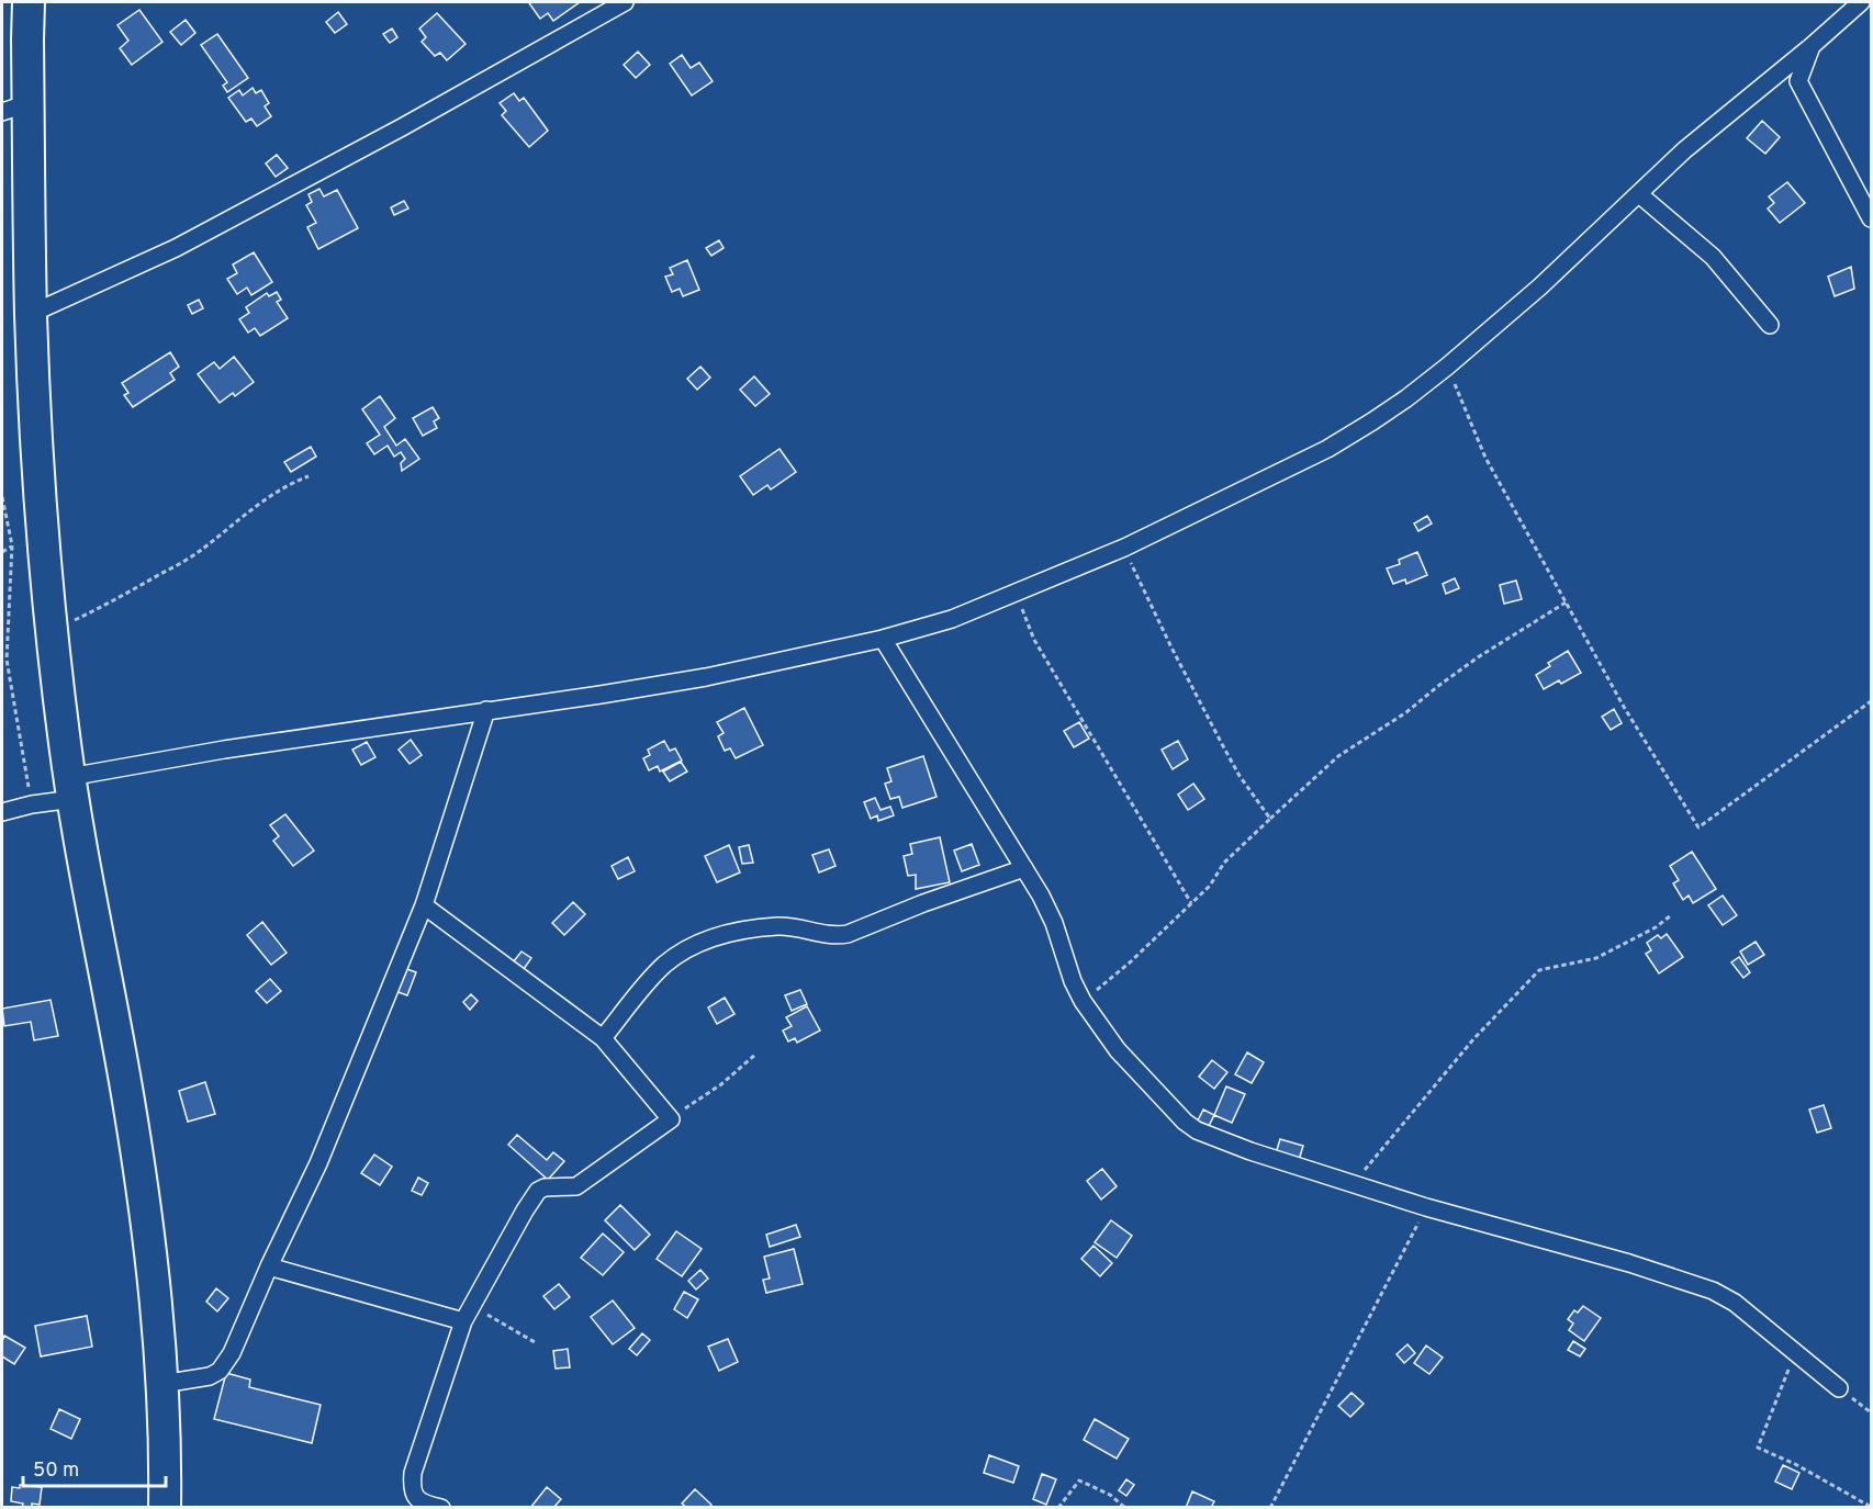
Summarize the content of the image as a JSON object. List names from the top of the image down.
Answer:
{
  "scale_bar": "50 m"
}
